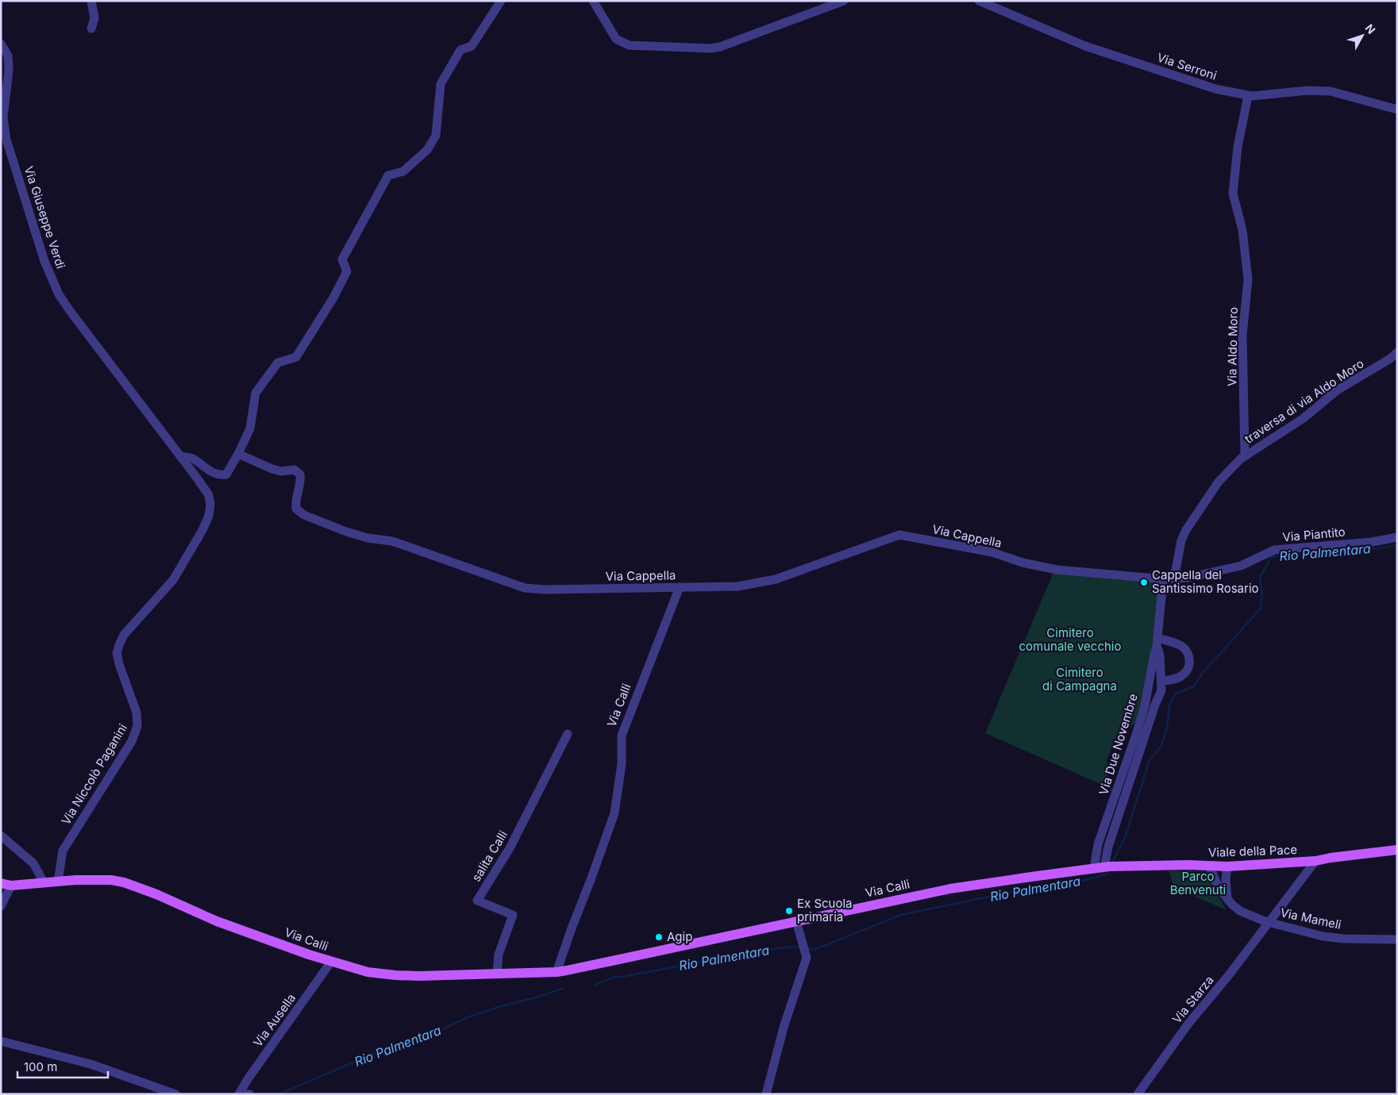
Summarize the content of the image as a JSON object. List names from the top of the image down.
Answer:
{
  "streets": {
    "main road": ["Via Calli", "Viale della Pace"],
    "street": [
      "Via Serroni",
      "Via Giuseppe Verdi",
      "Via Aldo Moro",
      "traversa di via Aldo Moro",
      "Via Piantito",
      "Via Cappella",
      "Via Due Novembre",
      "Via Niccolò Paganini",
      "salita Calli",
      "Via Mameli",
      "Via Starza",
      "Via Ausella"
    ]
  },
  "crossings": [
    ["Via Serroni", "Via Aldo Moro"],
    ["Via Giuseppe Verdi", "Via Niccolò Paganini"],
    ["Via Aldo Moro", "traversa di via Aldo Moro"],
    ["Via Piantito", "Via Cappella"],
    ["Via Piantito", "Via Due Novembre"],
    ["Via Cappella", "Via Calli"],
    ["Via Cappella", "Via Due Novembre"],
    ["Via Calli", "Via Due Novembre"],
    ["Via Calli", "Via Niccolò Paganini"],
    ["Via Calli", "Viale della Pace"],
    ["Via Calli", "salita Calli"],
    ["Via Calli", "Via Ausella"],
    ["Via Due Novembre", "Viale della Pace"],
    ["Viale della Pace", "Via Mameli"],
    ["Viale della Pace", "Via Starza"],
    ["Via Mameli", "Via Starza"]
  ],
  "water": ["Rio Palmentara"],
  "parks": ["Cimitero comunale vecchio", "Cimitero di Campagna", "Parco Benvenuti"],
  "places": ["Cappella del Santissimo Rosario", "Ex Scuola primaria", "Agip"],
  "scale_bar": "100 m",
  "north": "top right"
}
